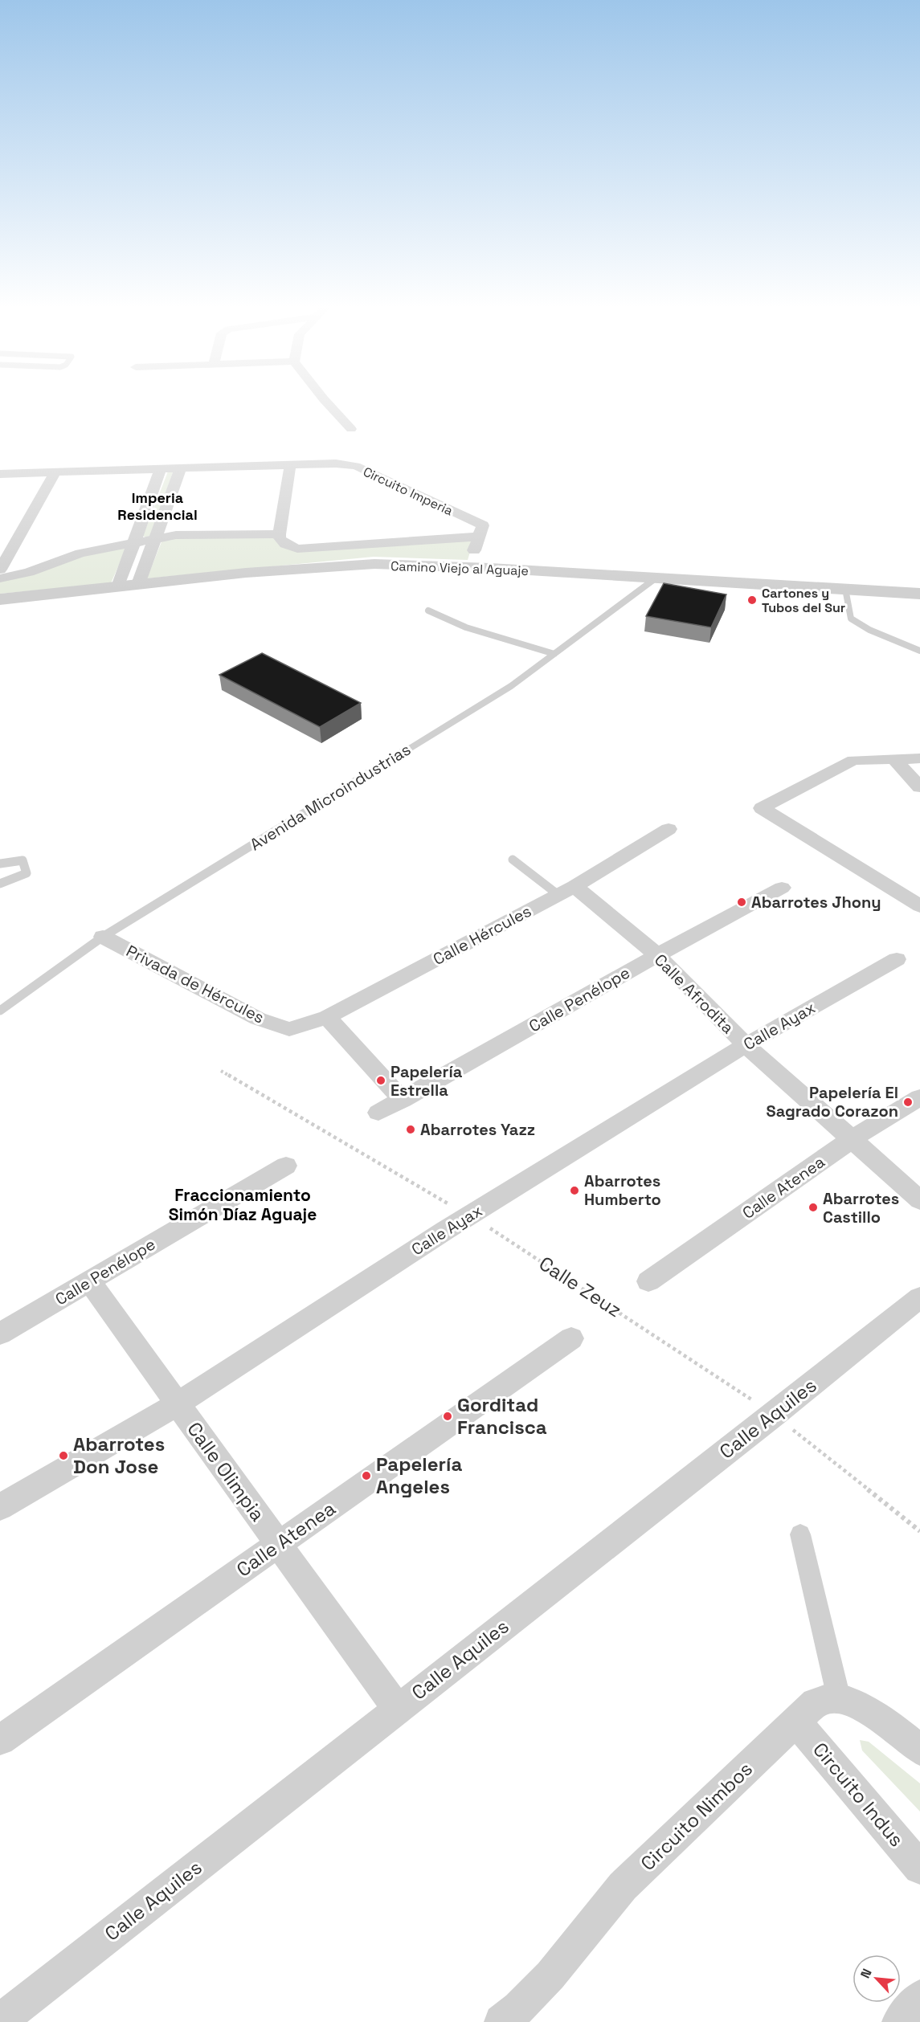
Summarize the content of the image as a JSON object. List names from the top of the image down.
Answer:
{
  "streets": {
    "street": [
      "Circuito Imperia",
      "Camino Viejo al Aguaje",
      "Calle Hércules",
      "Privada de Hércules",
      "Calle Afrodita",
      "Calle Penélope",
      "Calle Ayax",
      "Calle Atenea",
      "Calle Aquiles",
      "Calle Olimpia",
      "Circuito Indus",
      "Circuito Nimbos"
    ],
    "lane": ["Avenida Microindustrias"],
    "path": ["Calle Zeuz"]
  },
  "crossings": [
    ["Camino Viejo al Aguaje", "Avenida Microindustrias"],
    ["Avenida Microindustrias", "Privada de Hércules"],
    ["Calle Hércules", "Privada de Hércules"],
    ["Calle Hércules", "Calle Afrodita"],
    ["Calle Afrodita", "Calle Penélope"],
    ["Calle Afrodita", "Calle Ayax"],
    ["Calle Afrodita", "Calle Atenea"],
    ["Calle Penélope", "Calle Olimpia"],
    ["Calle Ayax", "Calle Zeuz"],
    ["Calle Ayax", "Calle Olimpia"],
    ["Calle Atenea", "Calle Olimpia"],
    ["Calle Zeuz", "Calle Aquiles"],
    ["Calle Aquiles", "Calle Olimpia"],
    ["Circuito Indus", "Circuito Nimbos"]
  ],
  "districts": ["Imperia Residencial", "Fraccionamiento Simón Díaz Aguaje"],
  "places": [
    "Cartones y Tubos del Sur",
    "Abarrotes Jhony",
    "Papelería Estrella",
    "Papelería El Sagrado Corazon",
    "Abarrotes Yazz",
    "Abarrotes Humberto",
    "Abarrotes Castillo",
    "Gorditad Francisca",
    "Abarrotes Don Jose",
    "Papelería Angeles"
  ],
  "north": "top left"
}
